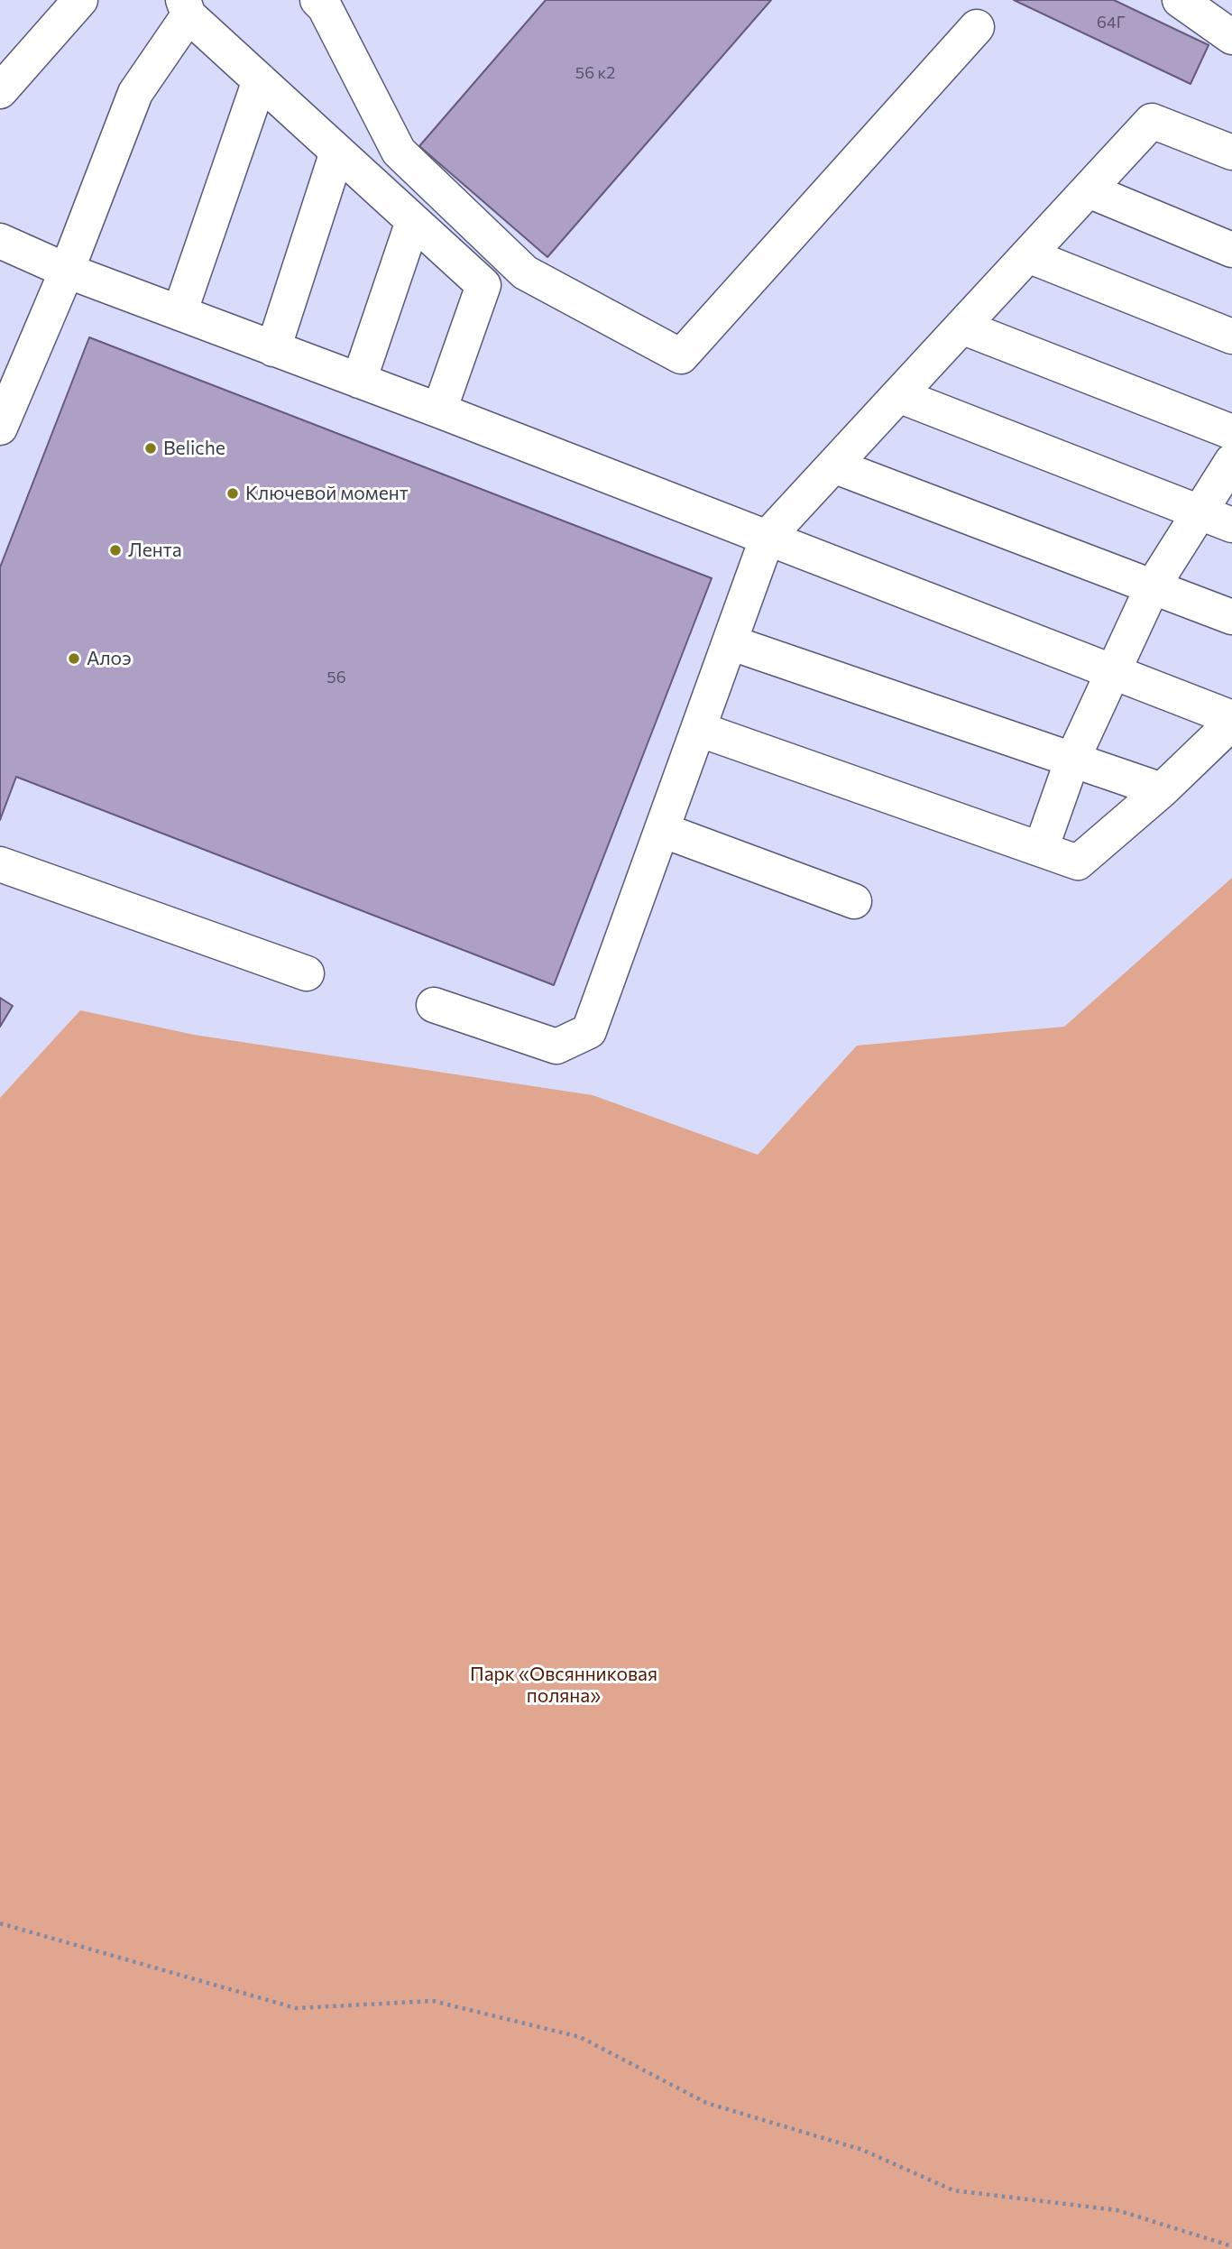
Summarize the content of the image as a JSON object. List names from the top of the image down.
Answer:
{
  "parks": ["Парк «Овсянниковая поляна»"],
  "places": [
    "Beliche",
    "Ключевой момент",
    "Лента",
    "Алоэ"
  ],
  "house_numbers": ["64Г", "56 к2", "56"]
}
